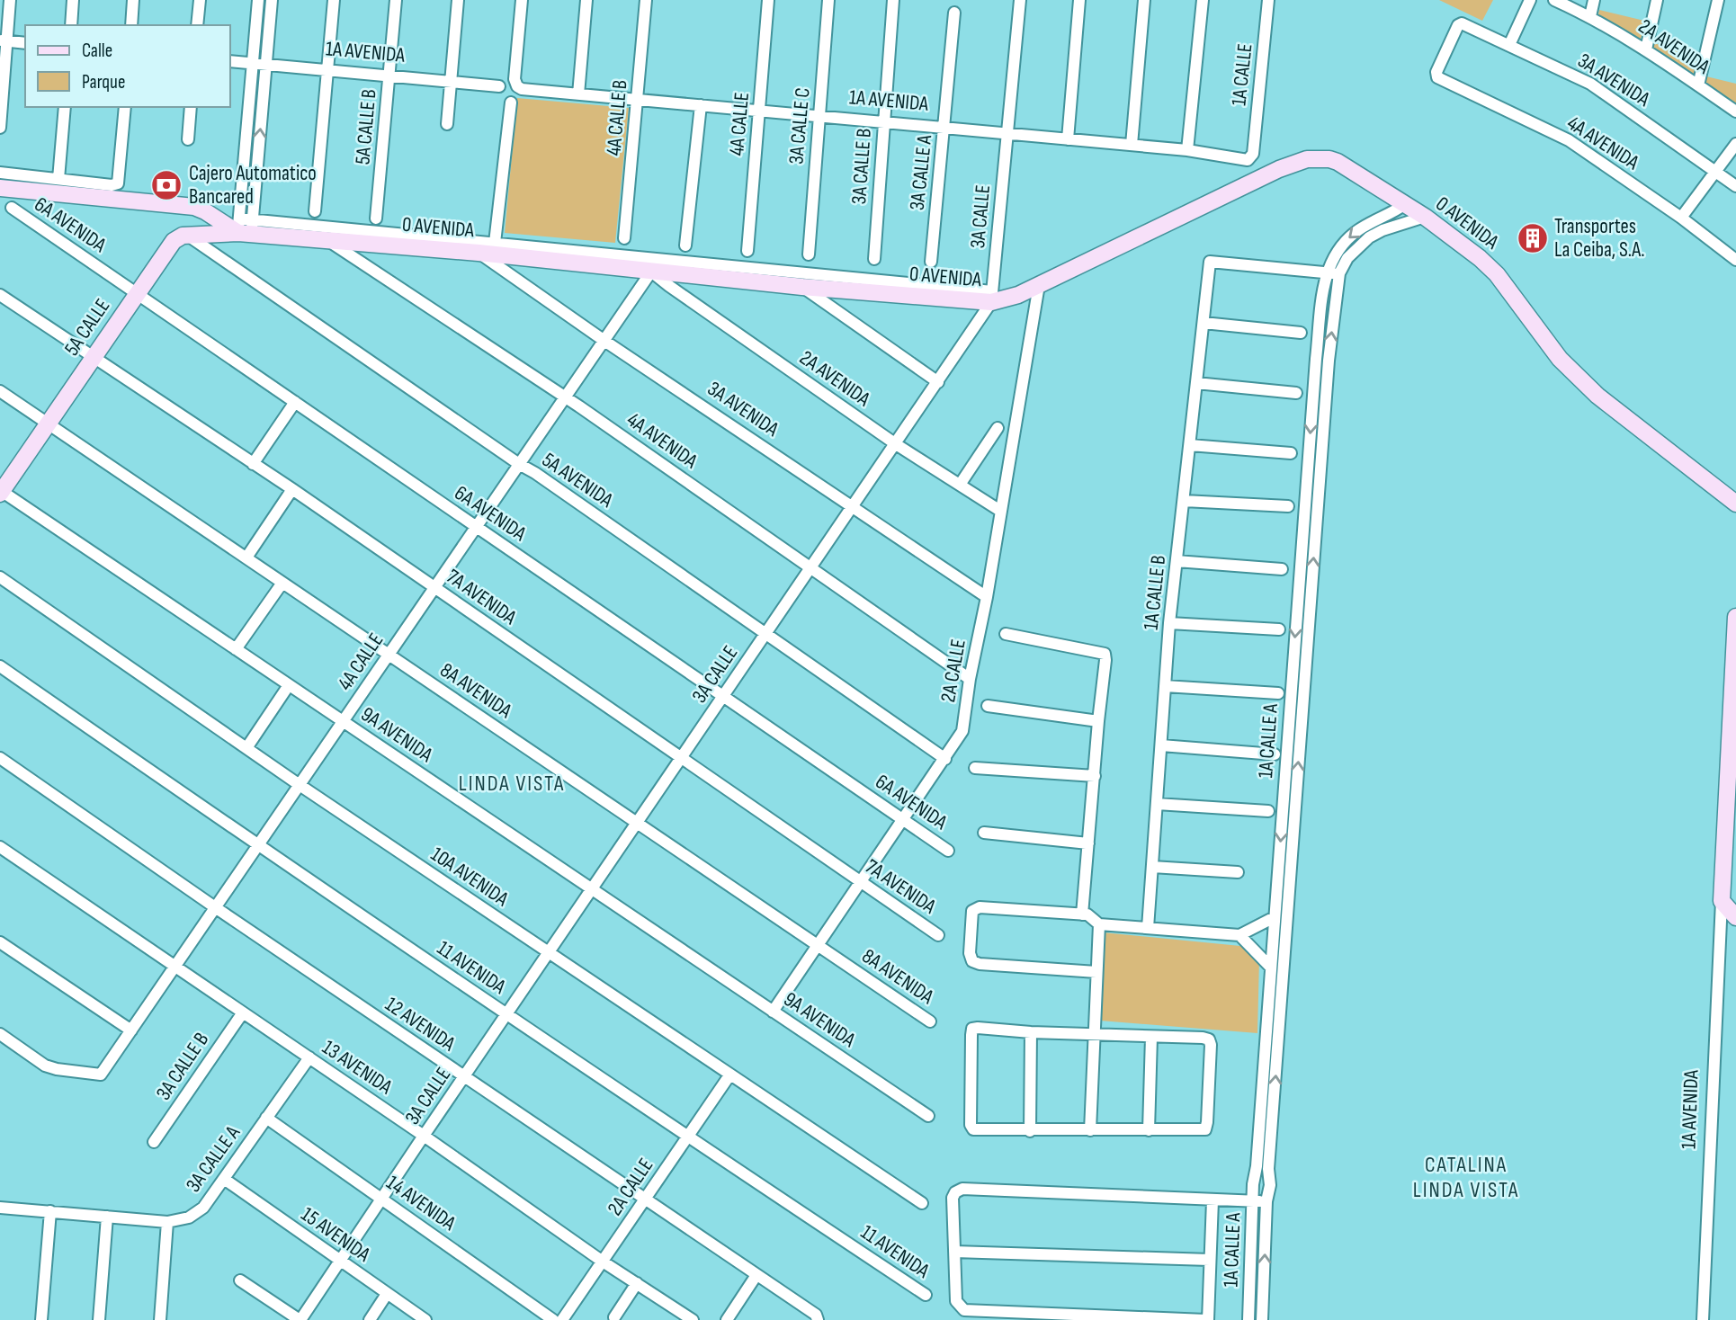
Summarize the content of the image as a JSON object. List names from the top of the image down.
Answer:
{
  "streets": {
    "street": [
      "2A AVENIDA",
      "1A AVENIDA",
      "1A CALLE",
      "3A AVENIDA",
      "4A CALLE B",
      "4A CALLE",
      "3A CALLE C",
      "5A CALLE B",
      "4A AVENIDA",
      "3A CALLE B",
      "3A CALLE A",
      "3A CALLE",
      "0 AVENIDA",
      "6A AVENIDA",
      "5A CALLE",
      "5A AVENIDA",
      "1A CALLE B",
      "7A AVENIDA",
      "2A CALLE",
      "8A AVENIDA",
      "9A AVENIDA",
      "1A CALLE A",
      "10A AVENIDA",
      "11 AVENIDA",
      "12 AVENIDA",
      "13 AVENIDA",
      "14 AVENIDA",
      "15 AVENIDA"
    ]
  },
  "crossings": [
    ["2A AVENIDA", "4A CALLE"],
    ["2A AVENIDA", "3A CALLE"],
    ["2A AVENIDA", "0 AVENIDA"],
    ["2A AVENIDA", "2A CALLE"],
    ["1A AVENIDA", "1A CALLE"],
    ["1A AVENIDA", "4A CALLE B"],
    ["1A AVENIDA", "4A CALLE"],
    ["1A AVENIDA", "3A CALLE C"],
    ["1A AVENIDA", "5A CALLE B"],
    ["1A AVENIDA", "3A CALLE B"],
    ["1A AVENIDA", "3A CALLE A"],
    ["1A AVENIDA", "3A CALLE"],
    ["3A AVENIDA", "4A CALLE"],
    ["3A AVENIDA", "4A AVENIDA"],
    ["3A AVENIDA", "3A CALLE"],
    ["3A AVENIDA", "0 AVENIDA"],
    ["3A AVENIDA", "2A CALLE"],
    ["4A CALLE", "4A AVENIDA"],
    ["4A CALLE", "0 AVENIDA"],
    ["4A CALLE", "6A AVENIDA"],
    ["4A CALLE", "5A AVENIDA"],
    ["4A CALLE", "7A AVENIDA"],
    ["4A CALLE", "8A AVENIDA"],
    ["4A CALLE", "9A AVENIDA"],
    ["4A CALLE", "10A AVENIDA"],
    ["4A CALLE", "11 AVENIDA"],
    ["4A CALLE", "12 AVENIDA"],
    ["4A CALLE", "13 AVENIDA"],
    ["4A AVENIDA", "3A CALLE"],
    ["4A AVENIDA", "0 AVENIDA"],
    ["4A AVENIDA", "2A CALLE"],
    ["3A CALLE B", "13 AVENIDA"],
    ["3A CALLE A", "13 AVENIDA"],
    ["3A CALLE A", "14 AVENIDA"],
    ["3A CALLE A", "15 AVENIDA"],
    ["3A CALLE", "0 AVENIDA"],
    ["3A CALLE", "6A AVENIDA"],
    ["3A CALLE", "5A AVENIDA"],
    ["3A CALLE", "7A AVENIDA"],
    ["3A CALLE", "8A AVENIDA"],
    ["3A CALLE", "9A AVENIDA"],
    ["3A CALLE", "10A AVENIDA"],
    ["3A CALLE", "11 AVENIDA"],
    ["3A CALLE", "12 AVENIDA"],
    ["3A CALLE", "13 AVENIDA"],
    ["3A CALLE", "14 AVENIDA"],
    ["3A CALLE", "15 AVENIDA"],
    ["0 AVENIDA", "2A CALLE"],
    ["0 AVENIDA", "1A CALLE A"],
    ["6A AVENIDA", "5A CALLE"],
    ["6A AVENIDA", "2A CALLE"],
    ["5A CALLE", "5A AVENIDA"],
    ["5A CALLE", "7A AVENIDA"],
    ["5A CALLE", "8A AVENIDA"],
    ["5A CALLE", "9A AVENIDA"],
    ["5A AVENIDA", "2A CALLE"],
    ["1A CALLE B", "1A CALLE A"],
    ["7A AVENIDA", "2A CALLE"],
    ["2A CALLE", "8A AVENIDA"],
    ["2A CALLE", "9A AVENIDA"],
    ["2A CALLE", "10A AVENIDA"],
    ["2A CALLE", "11 AVENIDA"],
    ["2A CALLE", "12 AVENIDA"],
    ["2A CALLE", "13 AVENIDA"]
  ],
  "districts": ["LINDA VISTA", "CATALINA LINDA VISTA"],
  "places": {
    "bank": ["Cajero Automatico Bancared"],
    "building": ["Transportes La Ceiba, S.A."]
  },
  "legend": ["Calle", "Parque"]
}
